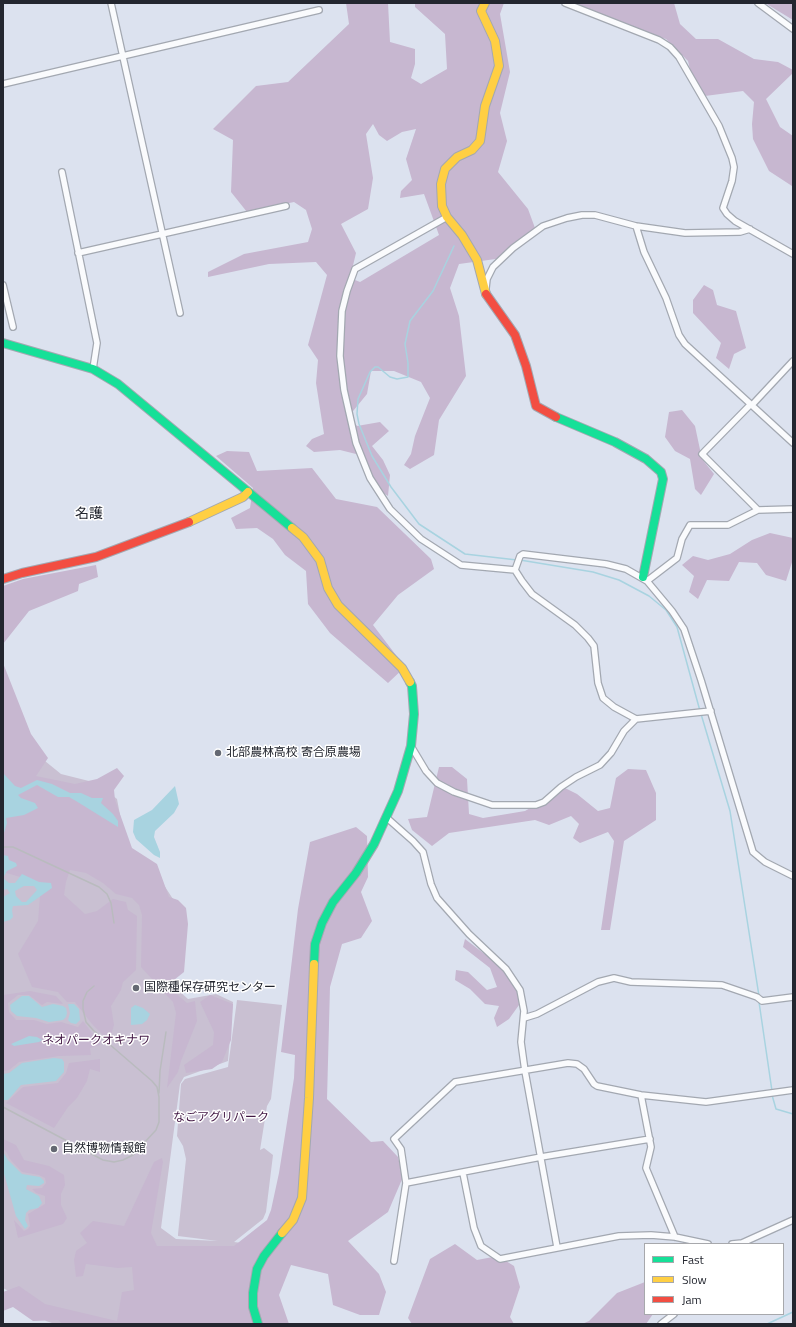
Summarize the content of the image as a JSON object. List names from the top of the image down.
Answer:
{
  "districts": ["名護"],
  "parks": ["ネオパークオキナワ", "なごアグリパーク"],
  "places": ["北部農林高校 寄合原農場", "国際種保存研究センター", "自然博物情報館"],
  "legend": ["Fast", "Slow", "Jam"]
}
